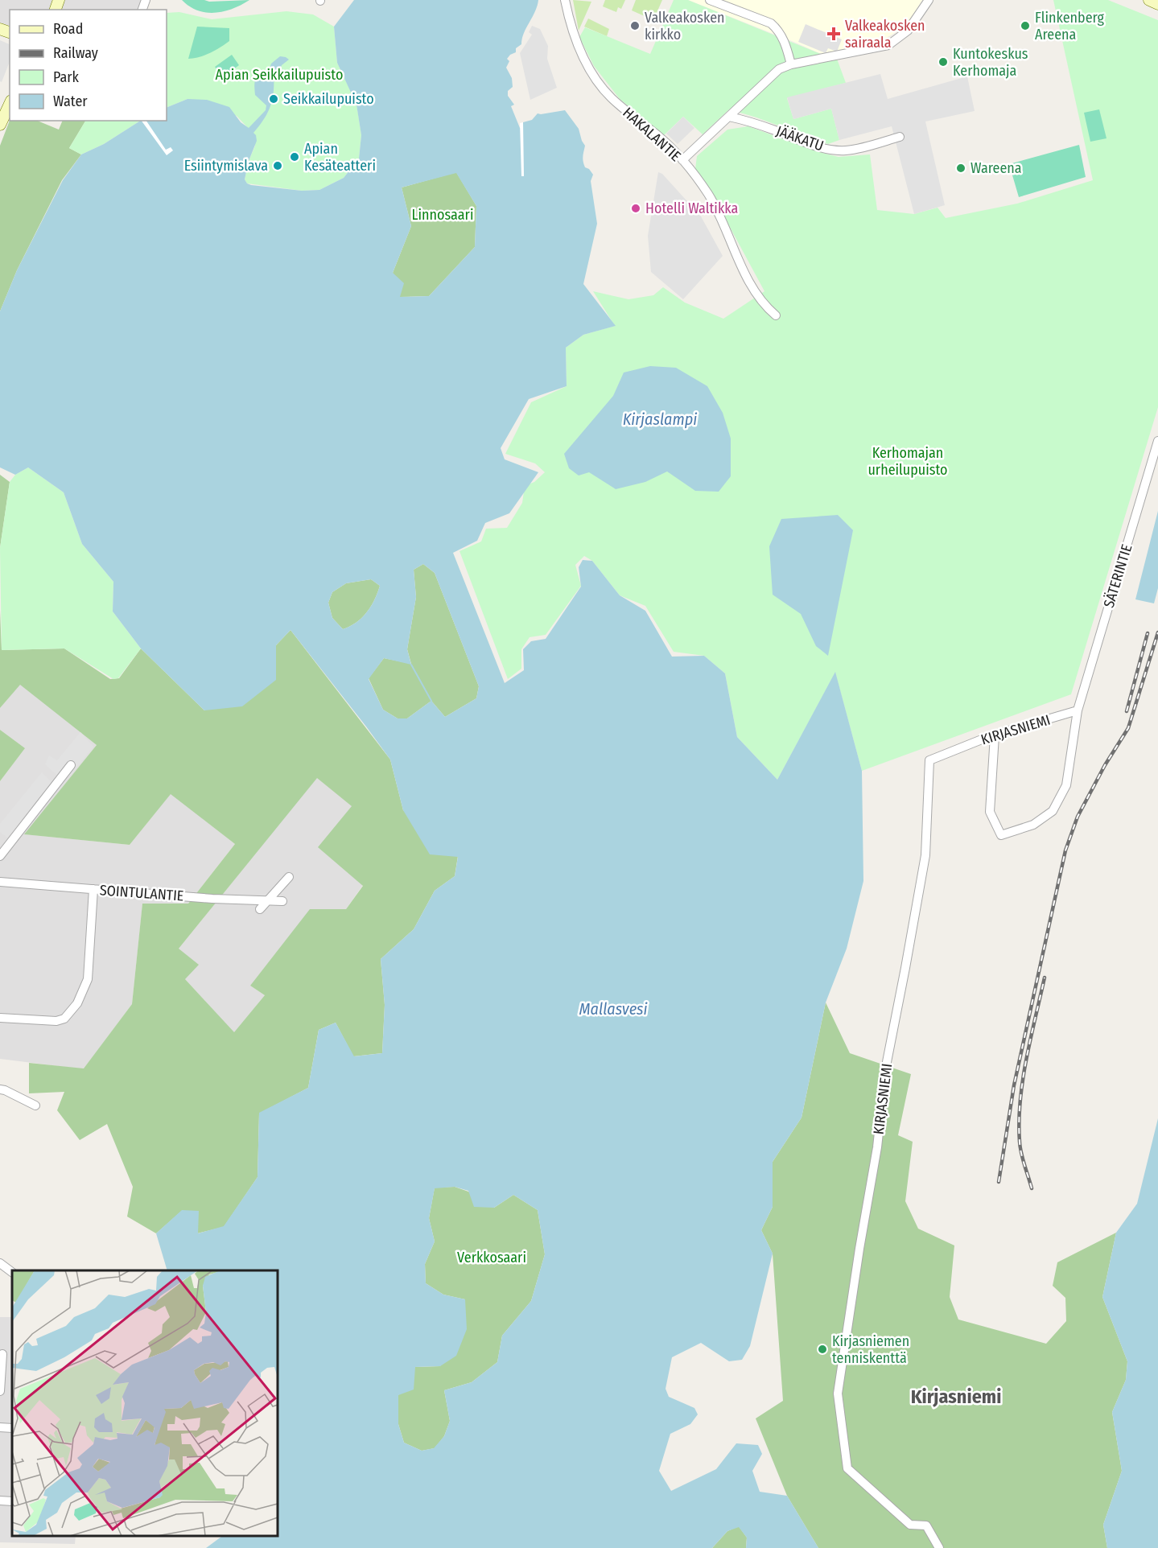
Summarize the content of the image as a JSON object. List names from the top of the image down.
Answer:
{
  "streets": {
    "street": [
      "HAKALANTIE",
      "JÄÄKATU",
      "SÄTERINTIE",
      "KIRJASNIEMI",
      "SOINTULANTIE"
    ]
  },
  "crossings": [
    ["SÄTERINTIE", "KIRJASNIEMI"]
  ],
  "districts": ["Kirjasniemi"],
  "water": ["Kirjaslampi", "Mallasvesi"],
  "parks": [
    "Apian Seikkailupuisto",
    "Linnosaari",
    "Kerhomajan urheilupuisto",
    "Verkkosaari"
  ],
  "places": {
    "other": [
      "Valkeakosken kirkko",
      "Flinkenberg Areena",
      "Kuntokeskus Kerhomaja",
      "Seikkailupuisto",
      "Apian Kesäteatteri",
      "Esiintymislava",
      "Wareena",
      "Hotelli Waltikka",
      "Kirjasniemen tenniskenttä"
    ],
    "health": ["Valkeakosken sairaala"]
  },
  "legend": [
    "Road",
    "Railway",
    "Park",
    "Water"
  ]
}
